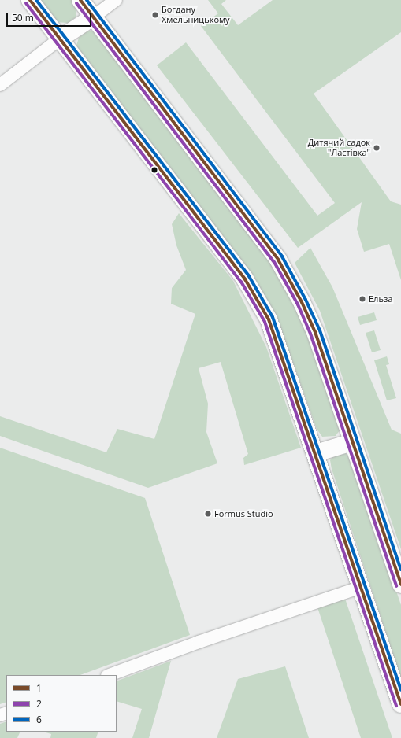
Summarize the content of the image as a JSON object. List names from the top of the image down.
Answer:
{
  "places": [
    "Богдану Хмельницькому",
    "Дитячий садок \"Ластівка\"",
    "Ельза",
    "Formus Studio"
  ],
  "lines": ["transit line 1", "transit line 6", "transit line 2"],
  "legend": ["1", "2", "6"],
  "scale_bar": "50 m"
}
